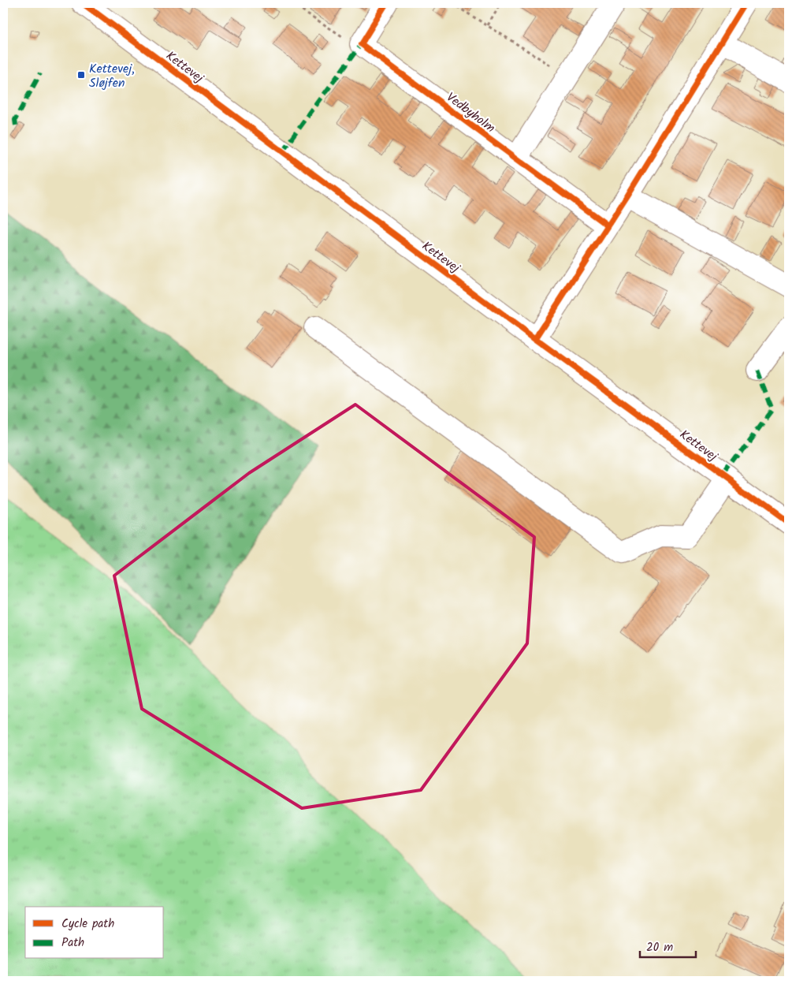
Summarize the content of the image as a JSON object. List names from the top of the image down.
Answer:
{
  "streets": {
    "street": ["Kettevej", "Vedbyholm"]
  },
  "places": {
    "transit": ["Kettevej, Sløjfen"]
  },
  "legend": ["Cycle path", "Path"],
  "scale_bar": "20 m"
}
